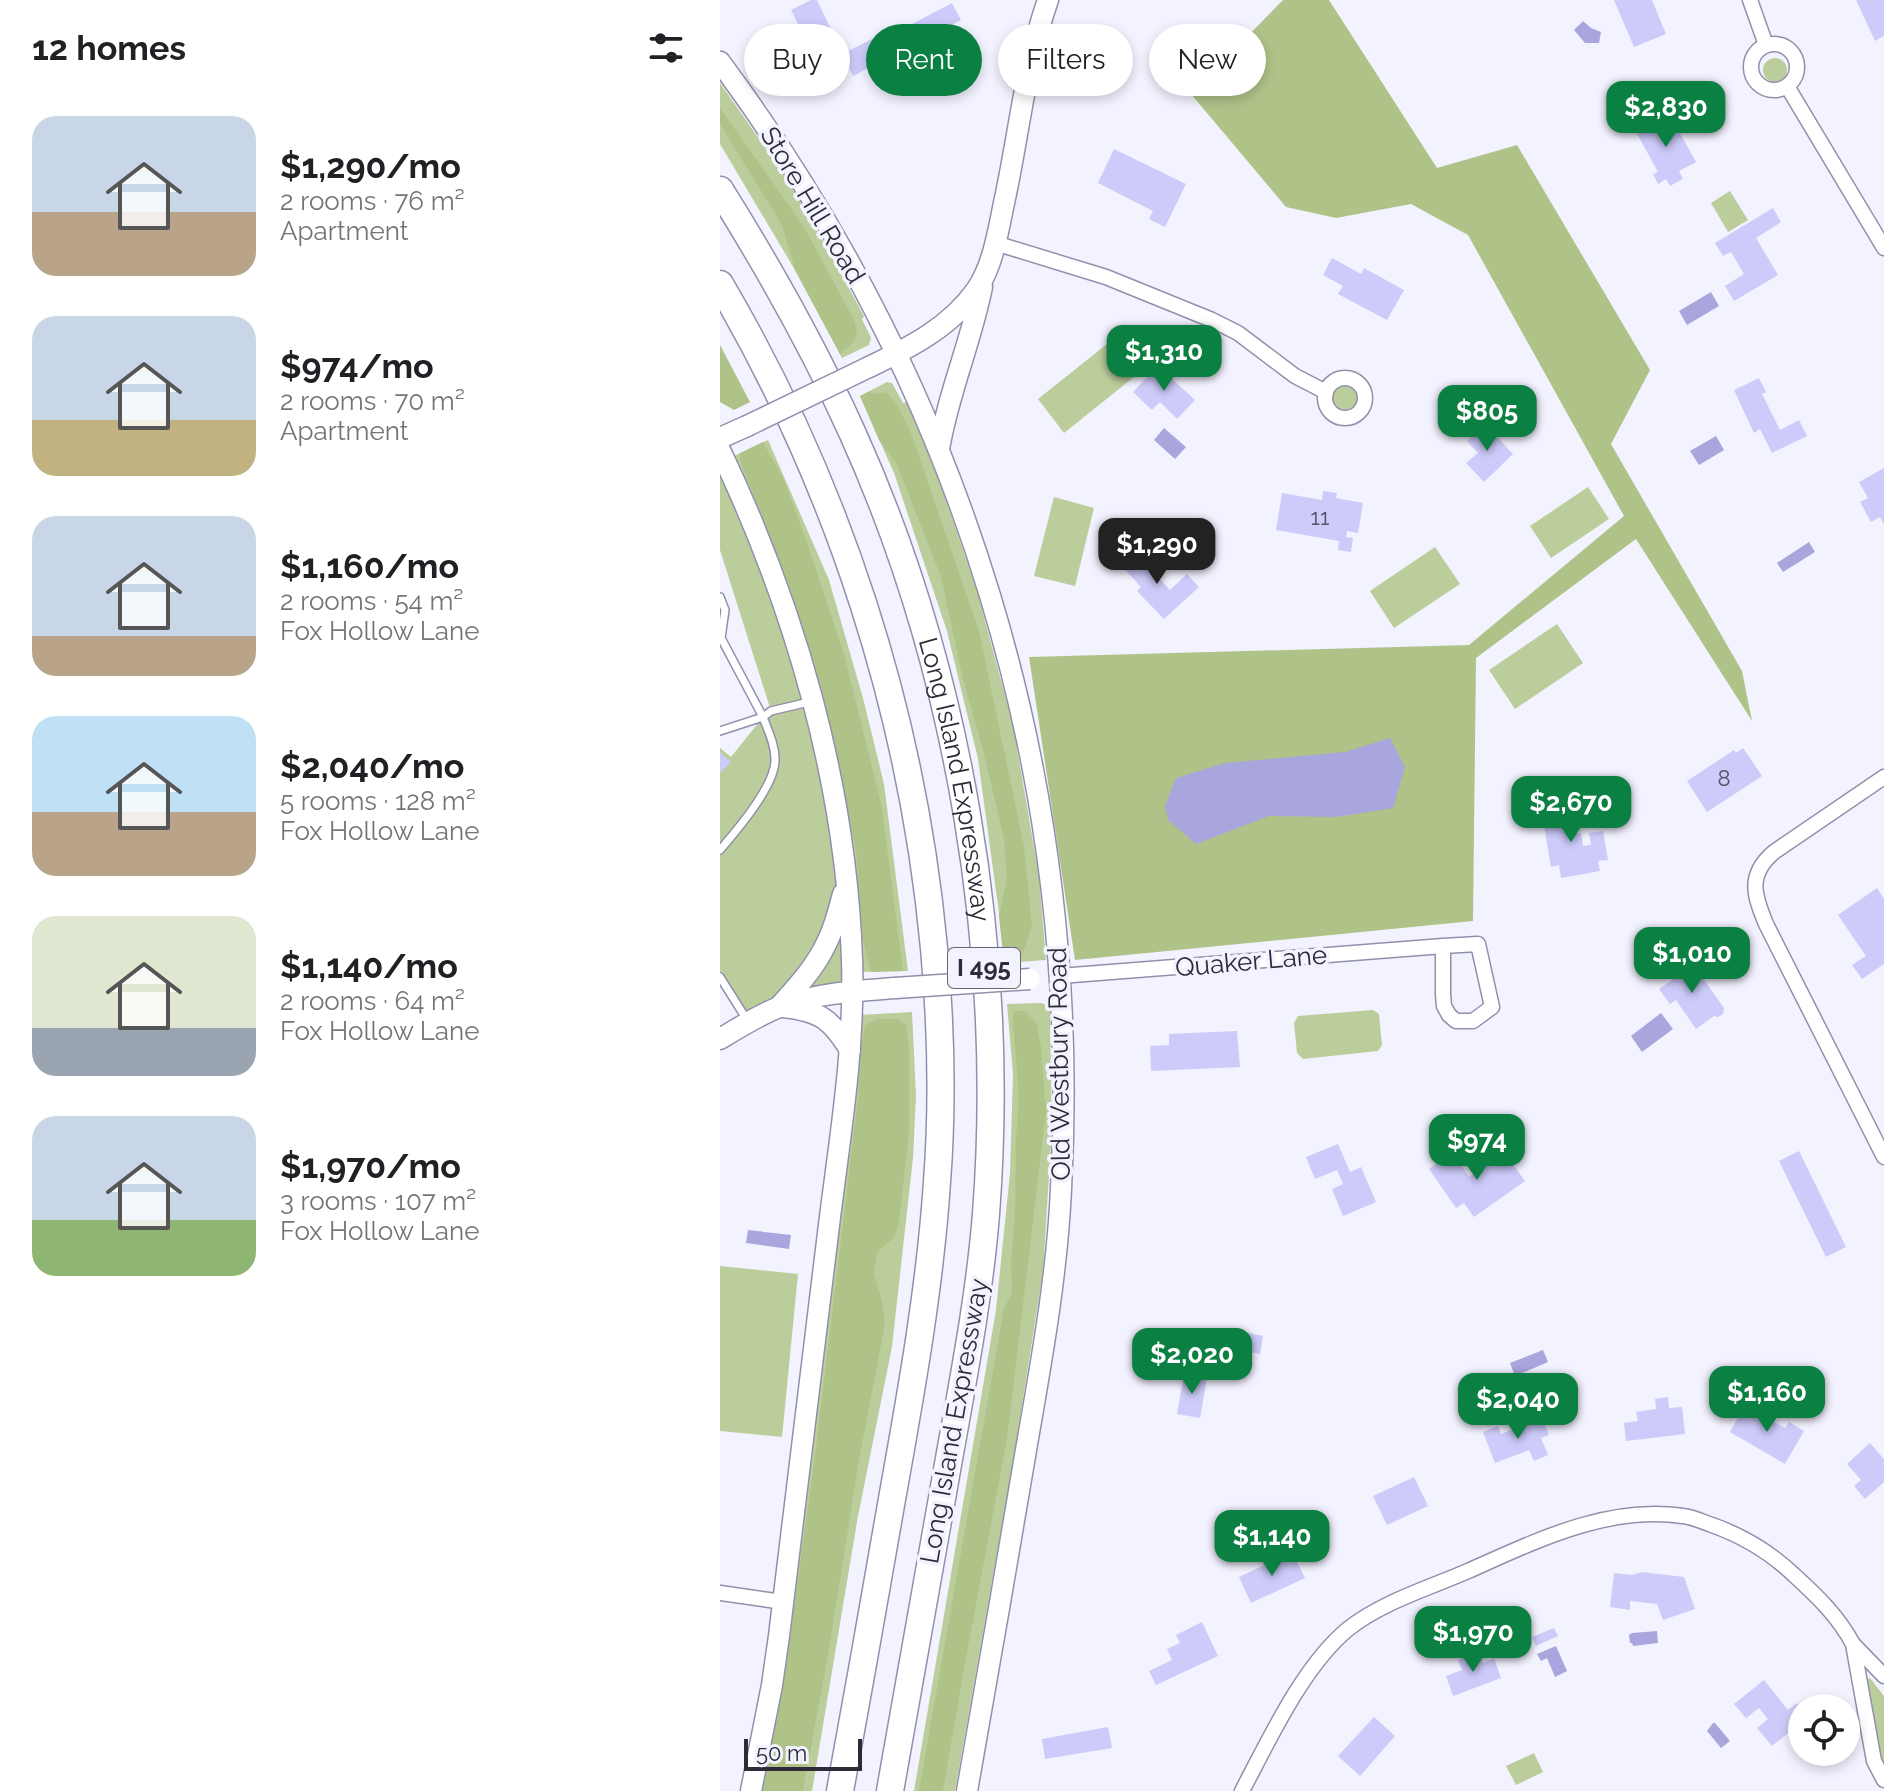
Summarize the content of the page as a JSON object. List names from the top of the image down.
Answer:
{
  "streets": {
    "highway": ["Long Island Expressway", "I 495"],
    "main road": ["Store Hill Road", "Old Westbury Road"],
    "street": ["Quaker Lane"]
  },
  "crossings": [
    ["Store Hill Road", "Old Westbury Road"],
    ["Quaker Lane", "Old Westbury Road"]
  ],
  "house_numbers": ["11", "8"],
  "scale_bar": "50 m",
  "page": {
    "heading": "12 homes",
    "chip": [
      "Buy",
      "Rent",
      "Filters",
      "New"
    ],
    "price": [
      "$2,830",
      "$1,310",
      "$805",
      "$1,290",
      "$2,670",
      "$1,010",
      "$974",
      "$2,020",
      "$1,160",
      "$2,040",
      "$1,140",
      "$1,970"
    ],
    "list": [
      {
        "name": "$1,290/mo",
        "note": "2 rooms · 76 m² · Apartment"
      },
      {
        "name": "$974/mo",
        "note": "2 rooms · 70 m² · Apartment"
      },
      {
        "name": "$1,160/mo",
        "note": "2 rooms · 54 m² · Fox Hollow Lane"
      },
      {
        "name": "$2,040/mo",
        "note": "5 rooms · 128 m² · Fox Hollow Lane"
      },
      {
        "name": "$1,140/mo",
        "note": "2 rooms · 64 m² · Fox Hollow Lane"
      },
      {
        "name": "$1,970/mo",
        "note": "3 rooms · 107 m² · Fox Hollow Lane"
      }
    ],
    "scale": "50 m"
  }
}
